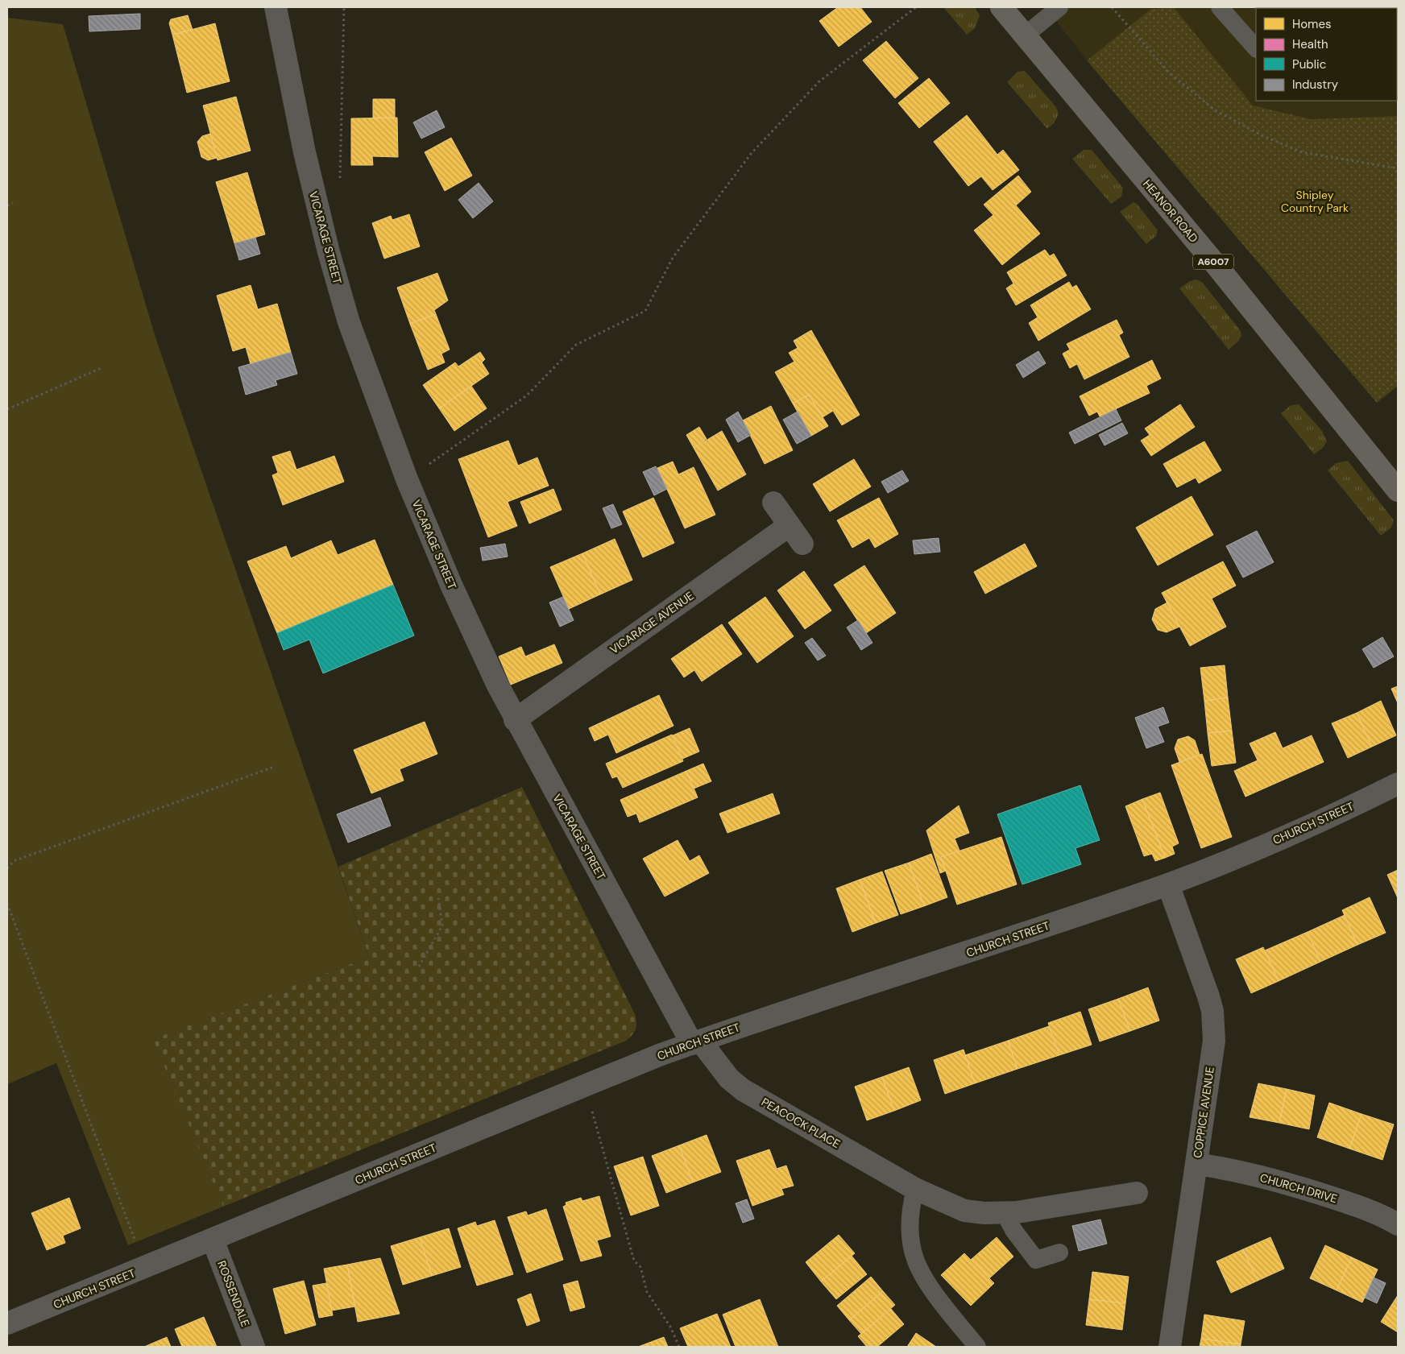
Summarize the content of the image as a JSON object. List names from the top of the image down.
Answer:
{
  "streets": {
    "main road": ["HEANOR ROAD", "A6007"],
    "street": [
      "VICARAGE STREET",
      "VICARAGE AVENUE",
      "CHURCH STREET",
      "COPPICE AVENUE",
      "PEACOCK PLACE",
      "CHURCH DRIVE",
      "ROSSENDALE"
    ]
  },
  "crossings": [
    ["VICARAGE STREET", "VICARAGE AVENUE"],
    ["VICARAGE STREET", "CHURCH STREET"],
    ["VICARAGE STREET", "PEACOCK PLACE"],
    ["CHURCH STREET", "COPPICE AVENUE"],
    ["CHURCH STREET", "PEACOCK PLACE"],
    ["CHURCH STREET", "ROSSENDALE"],
    ["COPPICE AVENUE", "CHURCH DRIVE"]
  ],
  "parks": ["Shipley Country Park"],
  "legend": [
    "Homes",
    "Health",
    "Public",
    "Industry"
  ]
}
